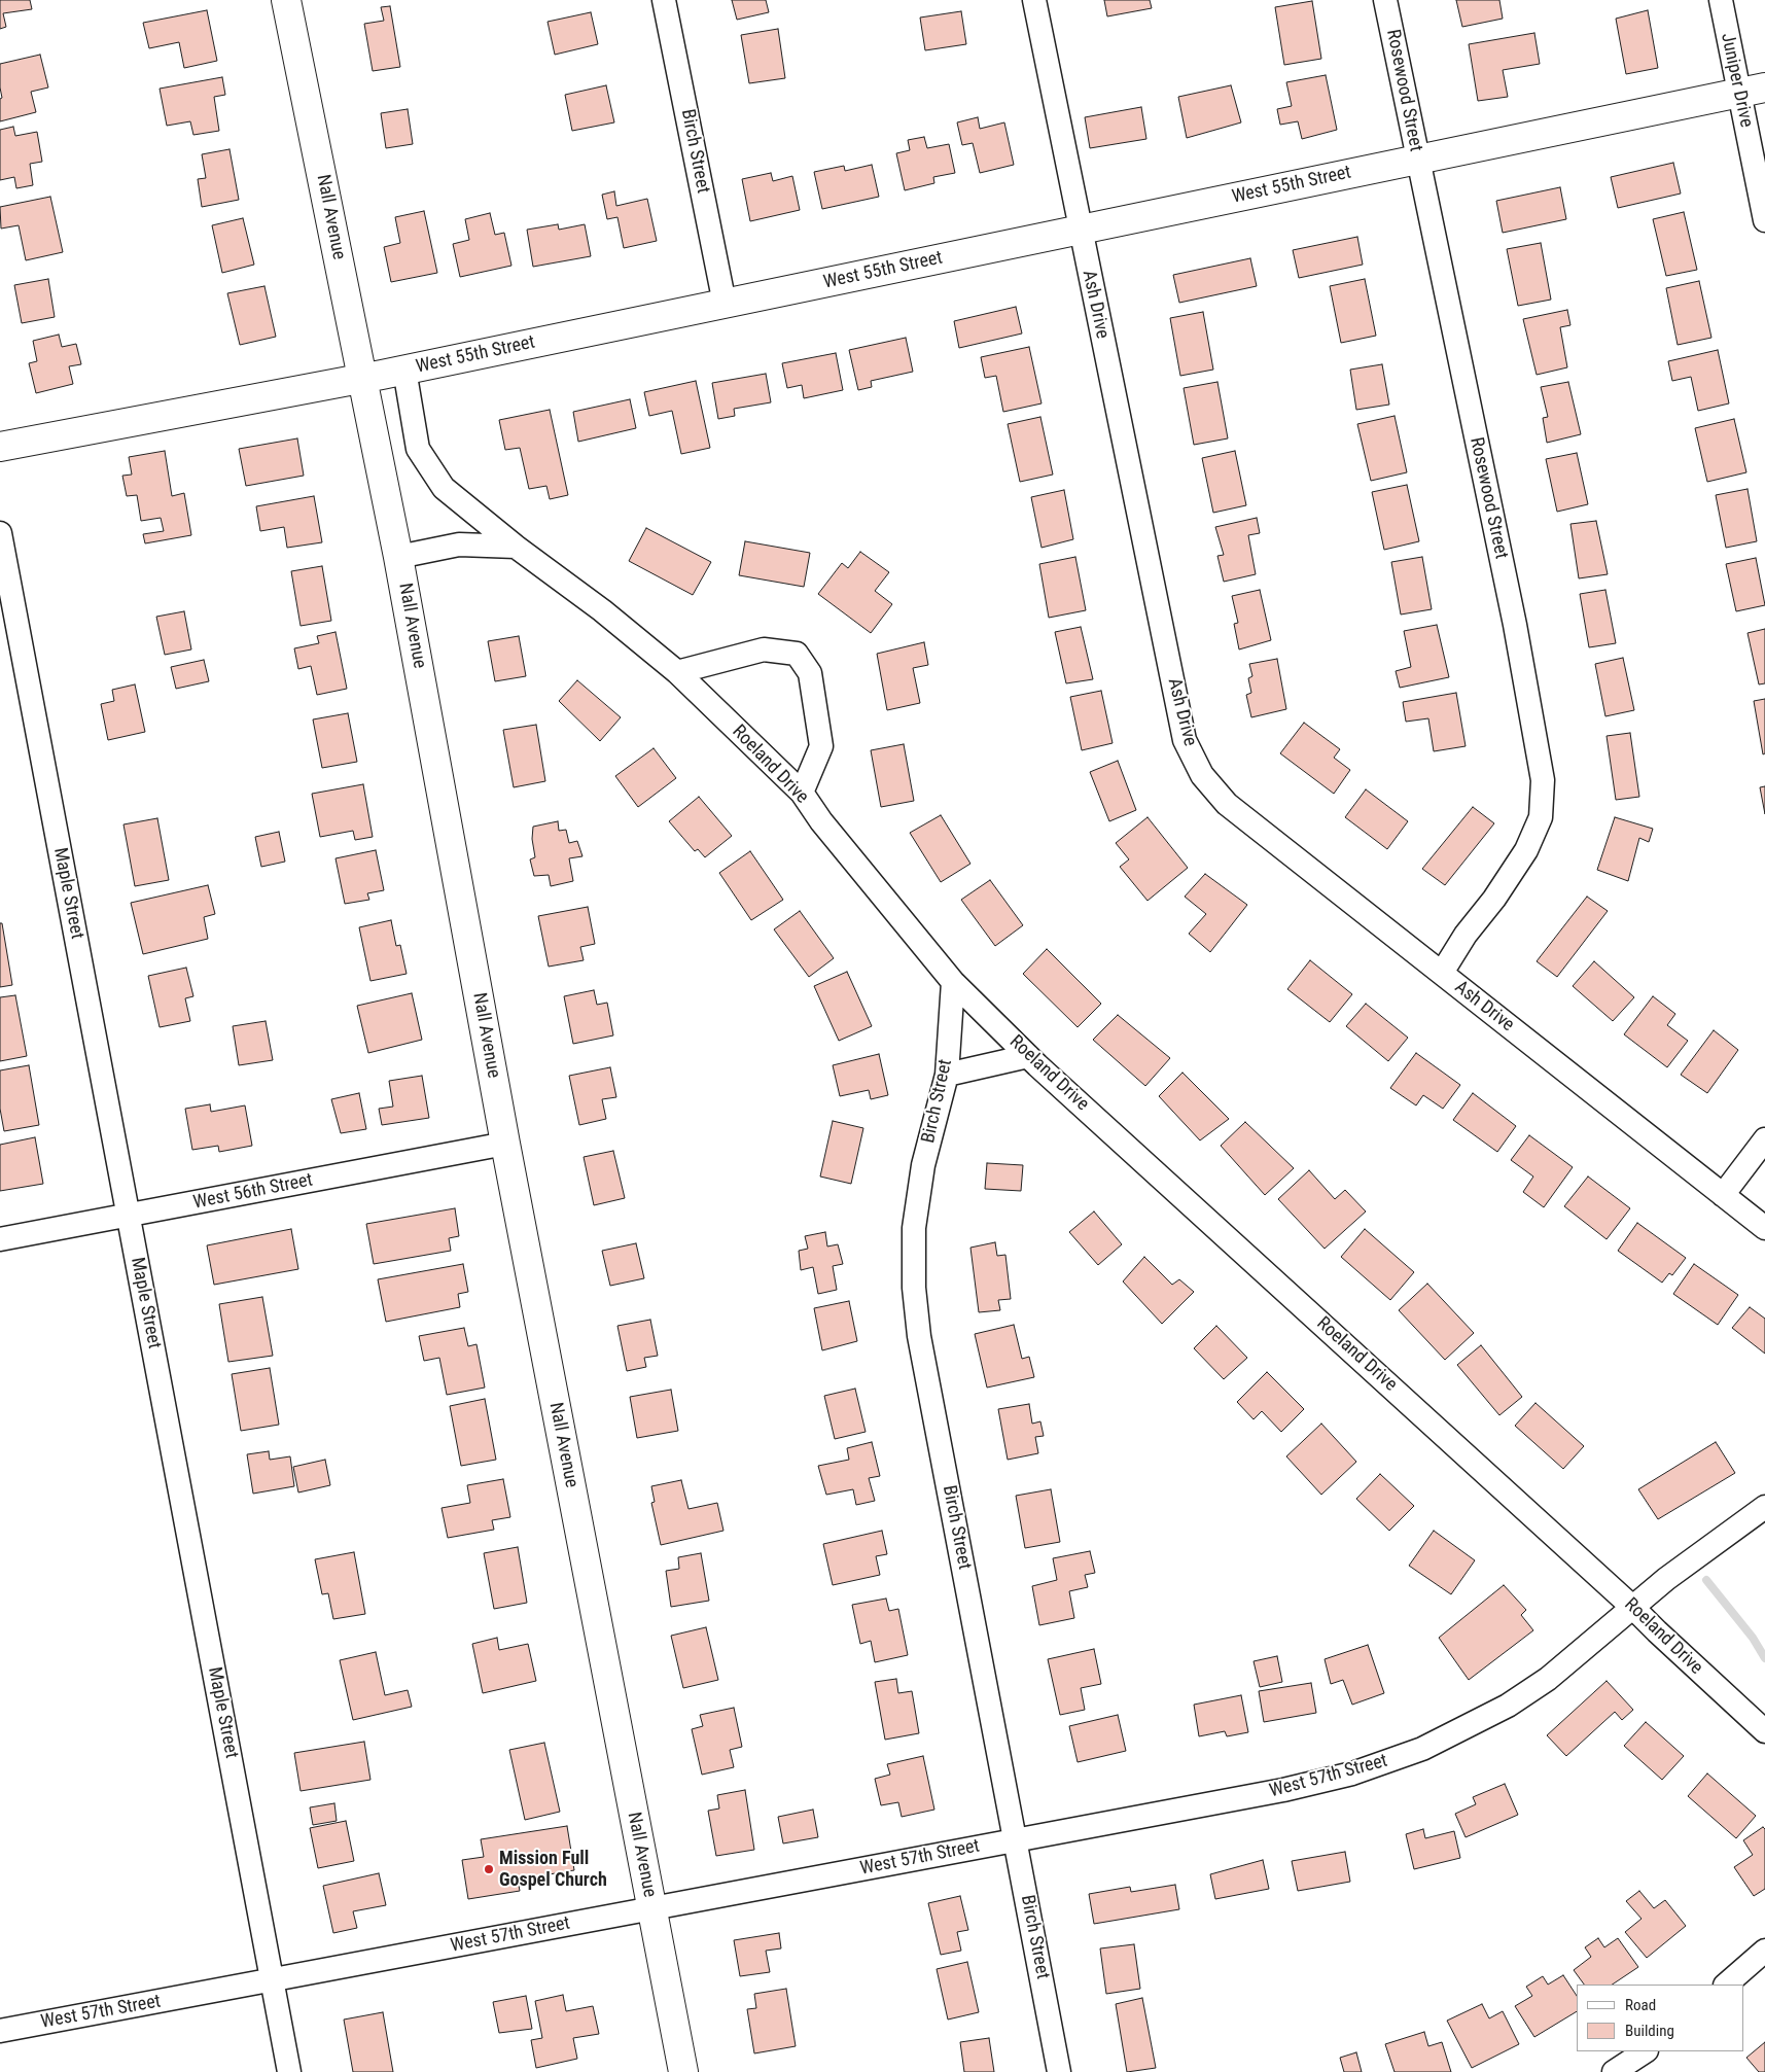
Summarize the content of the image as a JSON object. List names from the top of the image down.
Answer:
{
  "streets": {
    "street": [
      "Juniper Drive",
      "Rosewood Street",
      "Birch Street",
      "West 55th Street",
      "Nall Avenue",
      "Ash Drive",
      "Roeland Drive",
      "Maple Street",
      "West 56th Street",
      "West 57th Street"
    ]
  },
  "crossings": [
    ["Juniper Drive", "West 55th Street"],
    ["Rosewood Street", "West 55th Street"],
    ["Rosewood Street", "Ash Drive"],
    ["Birch Street", "West 55th Street"],
    ["Birch Street", "Roeland Drive"],
    ["Birch Street", "West 57th Street"],
    ["West 55th Street", "Nall Avenue"],
    ["West 55th Street", "Ash Drive"],
    ["West 55th Street", "Roeland Drive"],
    ["Nall Avenue", "West 56th Street"],
    ["Nall Avenue", "West 57th Street"],
    ["Roeland Drive", "West 57th Street"],
    ["Maple Street", "West 56th Street"],
    ["Maple Street", "West 57th Street"]
  ],
  "places": ["Mission Full Gospel Church"],
  "legend": ["Road", "Building"]
}
